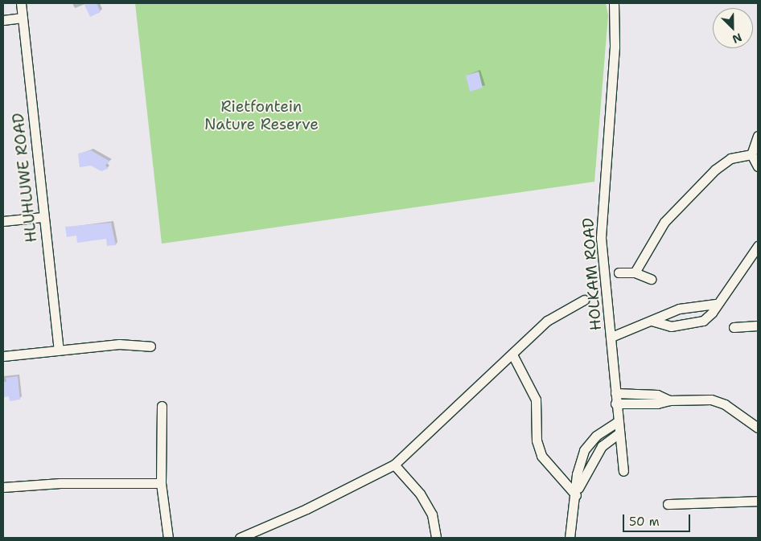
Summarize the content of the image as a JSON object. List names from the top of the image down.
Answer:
{
  "streets": {
    "street": ["HLUHLUWE ROAD", "HOLKAM ROAD"]
  },
  "parks": ["Rietfontein Nature Reserve"],
  "scale_bar": "50 m",
  "north": "bottom right"
}
